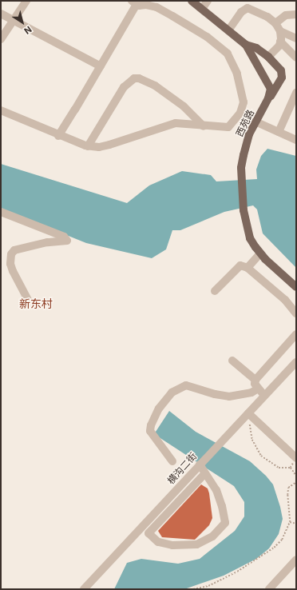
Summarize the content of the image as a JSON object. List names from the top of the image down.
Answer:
{
  "streets": {
    "main road": ["西苑路"],
    "street": ["横沟二街"]
  },
  "districts": ["新东村"],
  "north": "bottom right"
}
